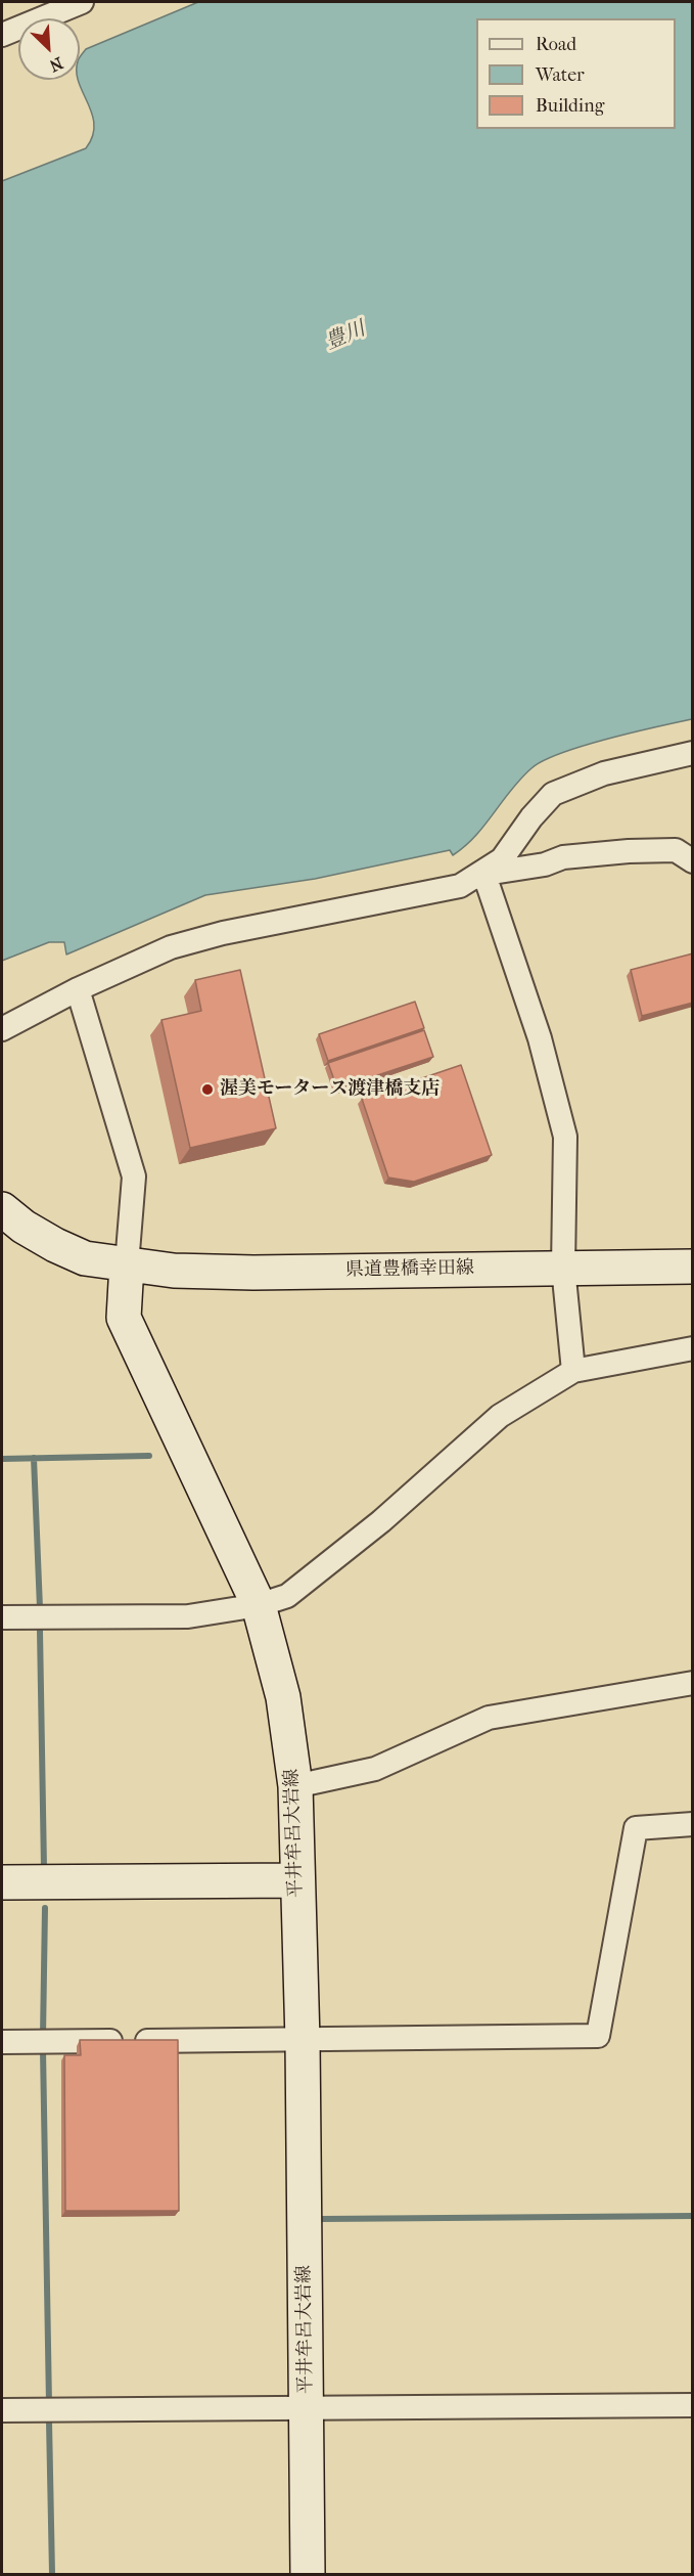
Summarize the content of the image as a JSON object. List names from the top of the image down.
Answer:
{
  "streets": {
    "main road": ["県道豊橋幸田線", "平井牟呂大岩線"]
  },
  "crossings": [
    ["県道豊橋幸田線", "平井牟呂大岩線"]
  ],
  "water": ["豊川"],
  "places": ["渥美モータース渡津橋支店"],
  "legend": ["Road", "Water", "Building"],
  "north": "bottom right"
}
